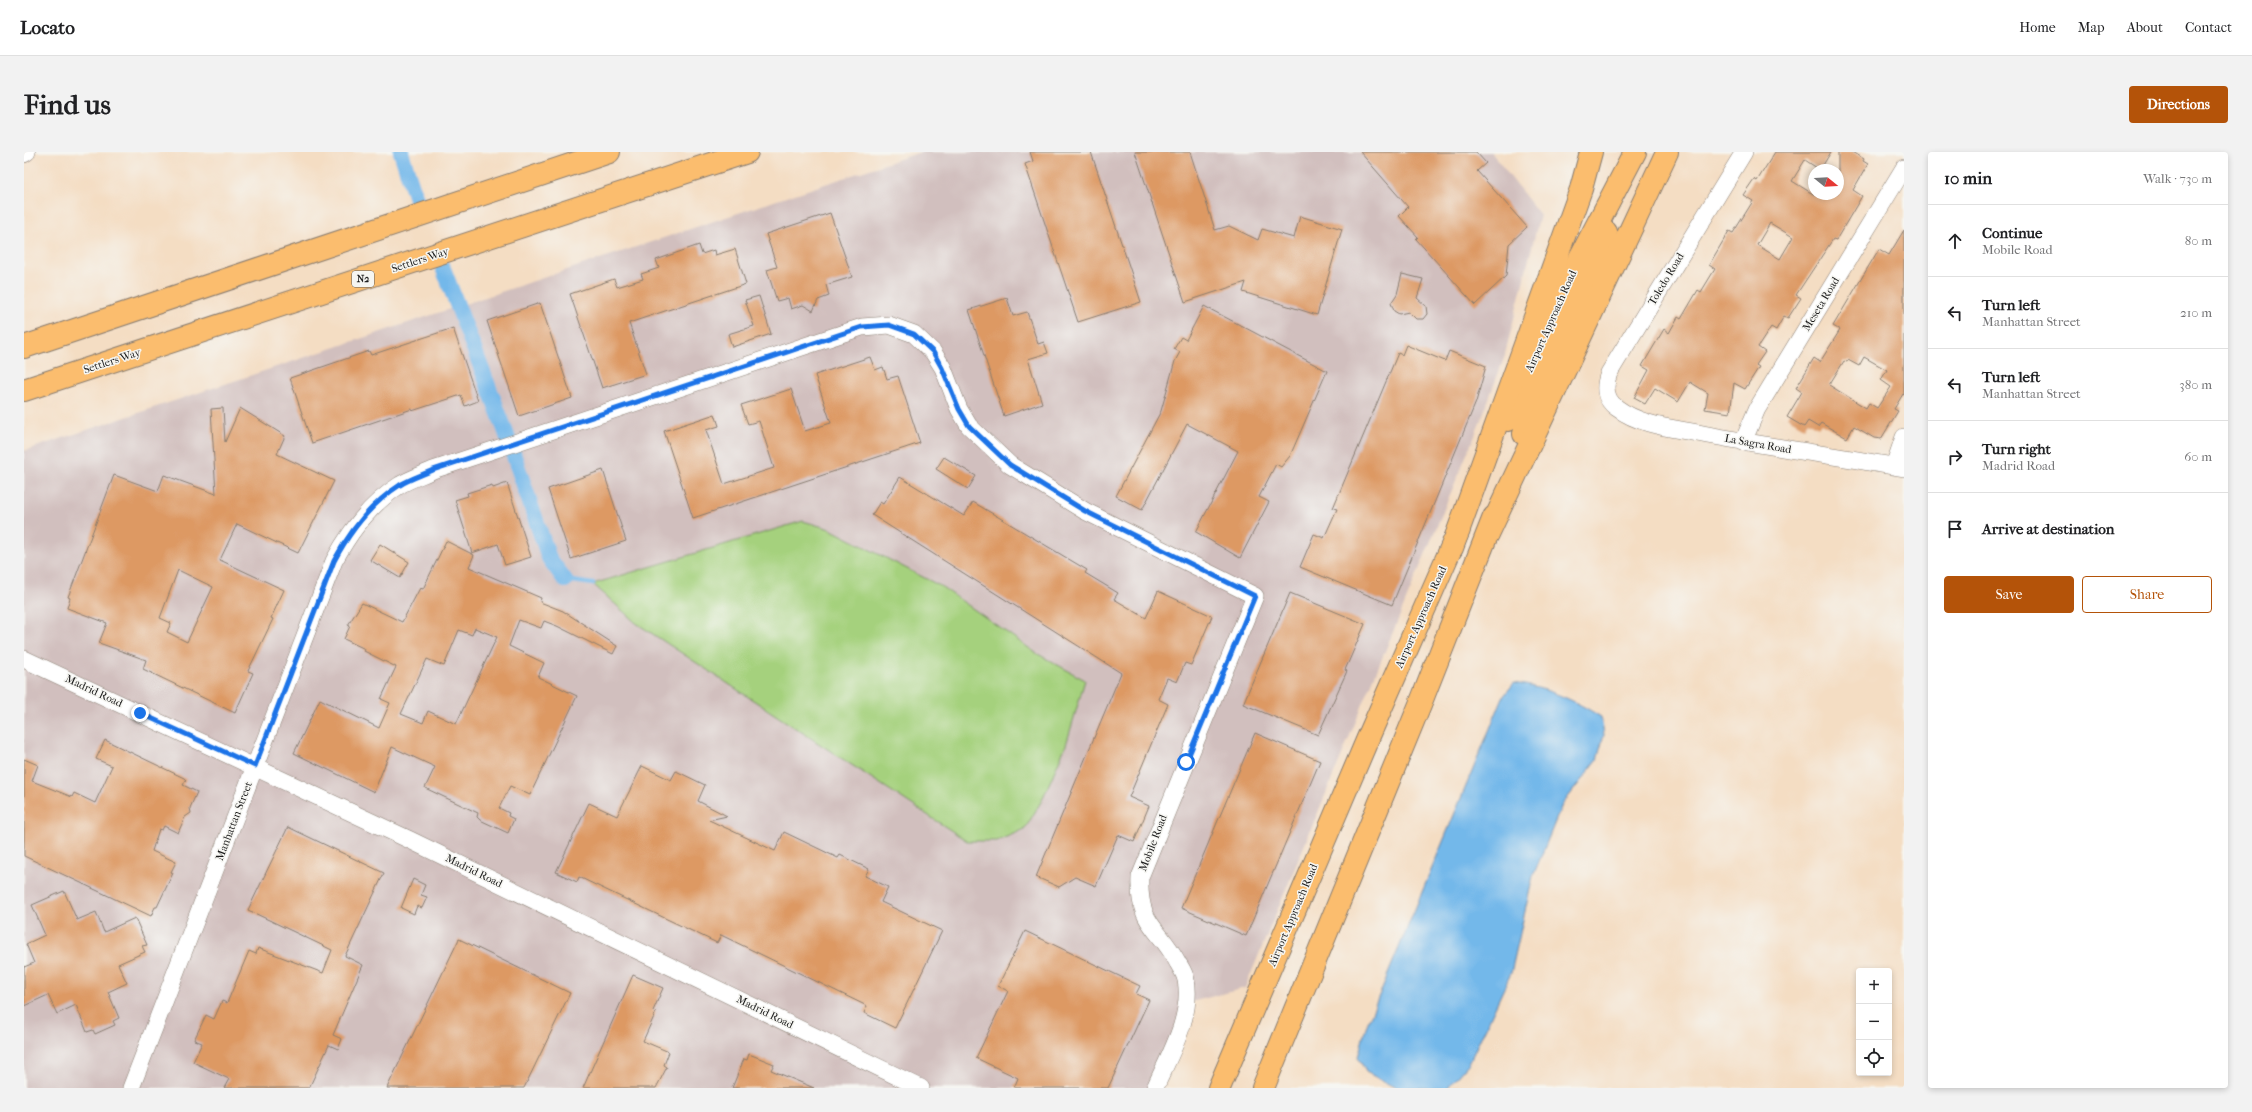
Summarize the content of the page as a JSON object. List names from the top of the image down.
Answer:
{
  "streets": {
    "main road": ["Settlers Way", "N2", "Airport Approach Road"],
    "street": [
      "Toledo Road",
      "Meseta Road",
      "La Sagra Road",
      "Madrid Road",
      "Manhattan Street",
      "Mobile Road"
    ]
  },
  "crossings": [
    ["Toledo Road", "La Sagra Road"],
    ["Meseta Road", "La Sagra Road"],
    ["Madrid Road", "Manhattan Street"],
    ["Manhattan Street", "Mobile Road"]
  ],
  "north": "right",
  "page": {
    "header": "Locato",
    "nav": [
      "Home",
      "Map",
      "About",
      "Contact"
    ],
    "buttons": [
      "Directions",
      ["Save", "Share"]
    ],
    "title": "Find us",
    "heading": ["10 min", "Walk · 730 m"],
    "list": [
      ["Continue", "Mobile Road", "80 m"],
      ["Turn left", "Manhattan Street", "210 m"],
      ["Turn left", "Manhattan Street", "380 m"],
      ["Turn right", "Madrid Road", "60 m"],
      "Arrive at destination"
    ],
    "map_buttons": ["+", "−"]
  }
}
